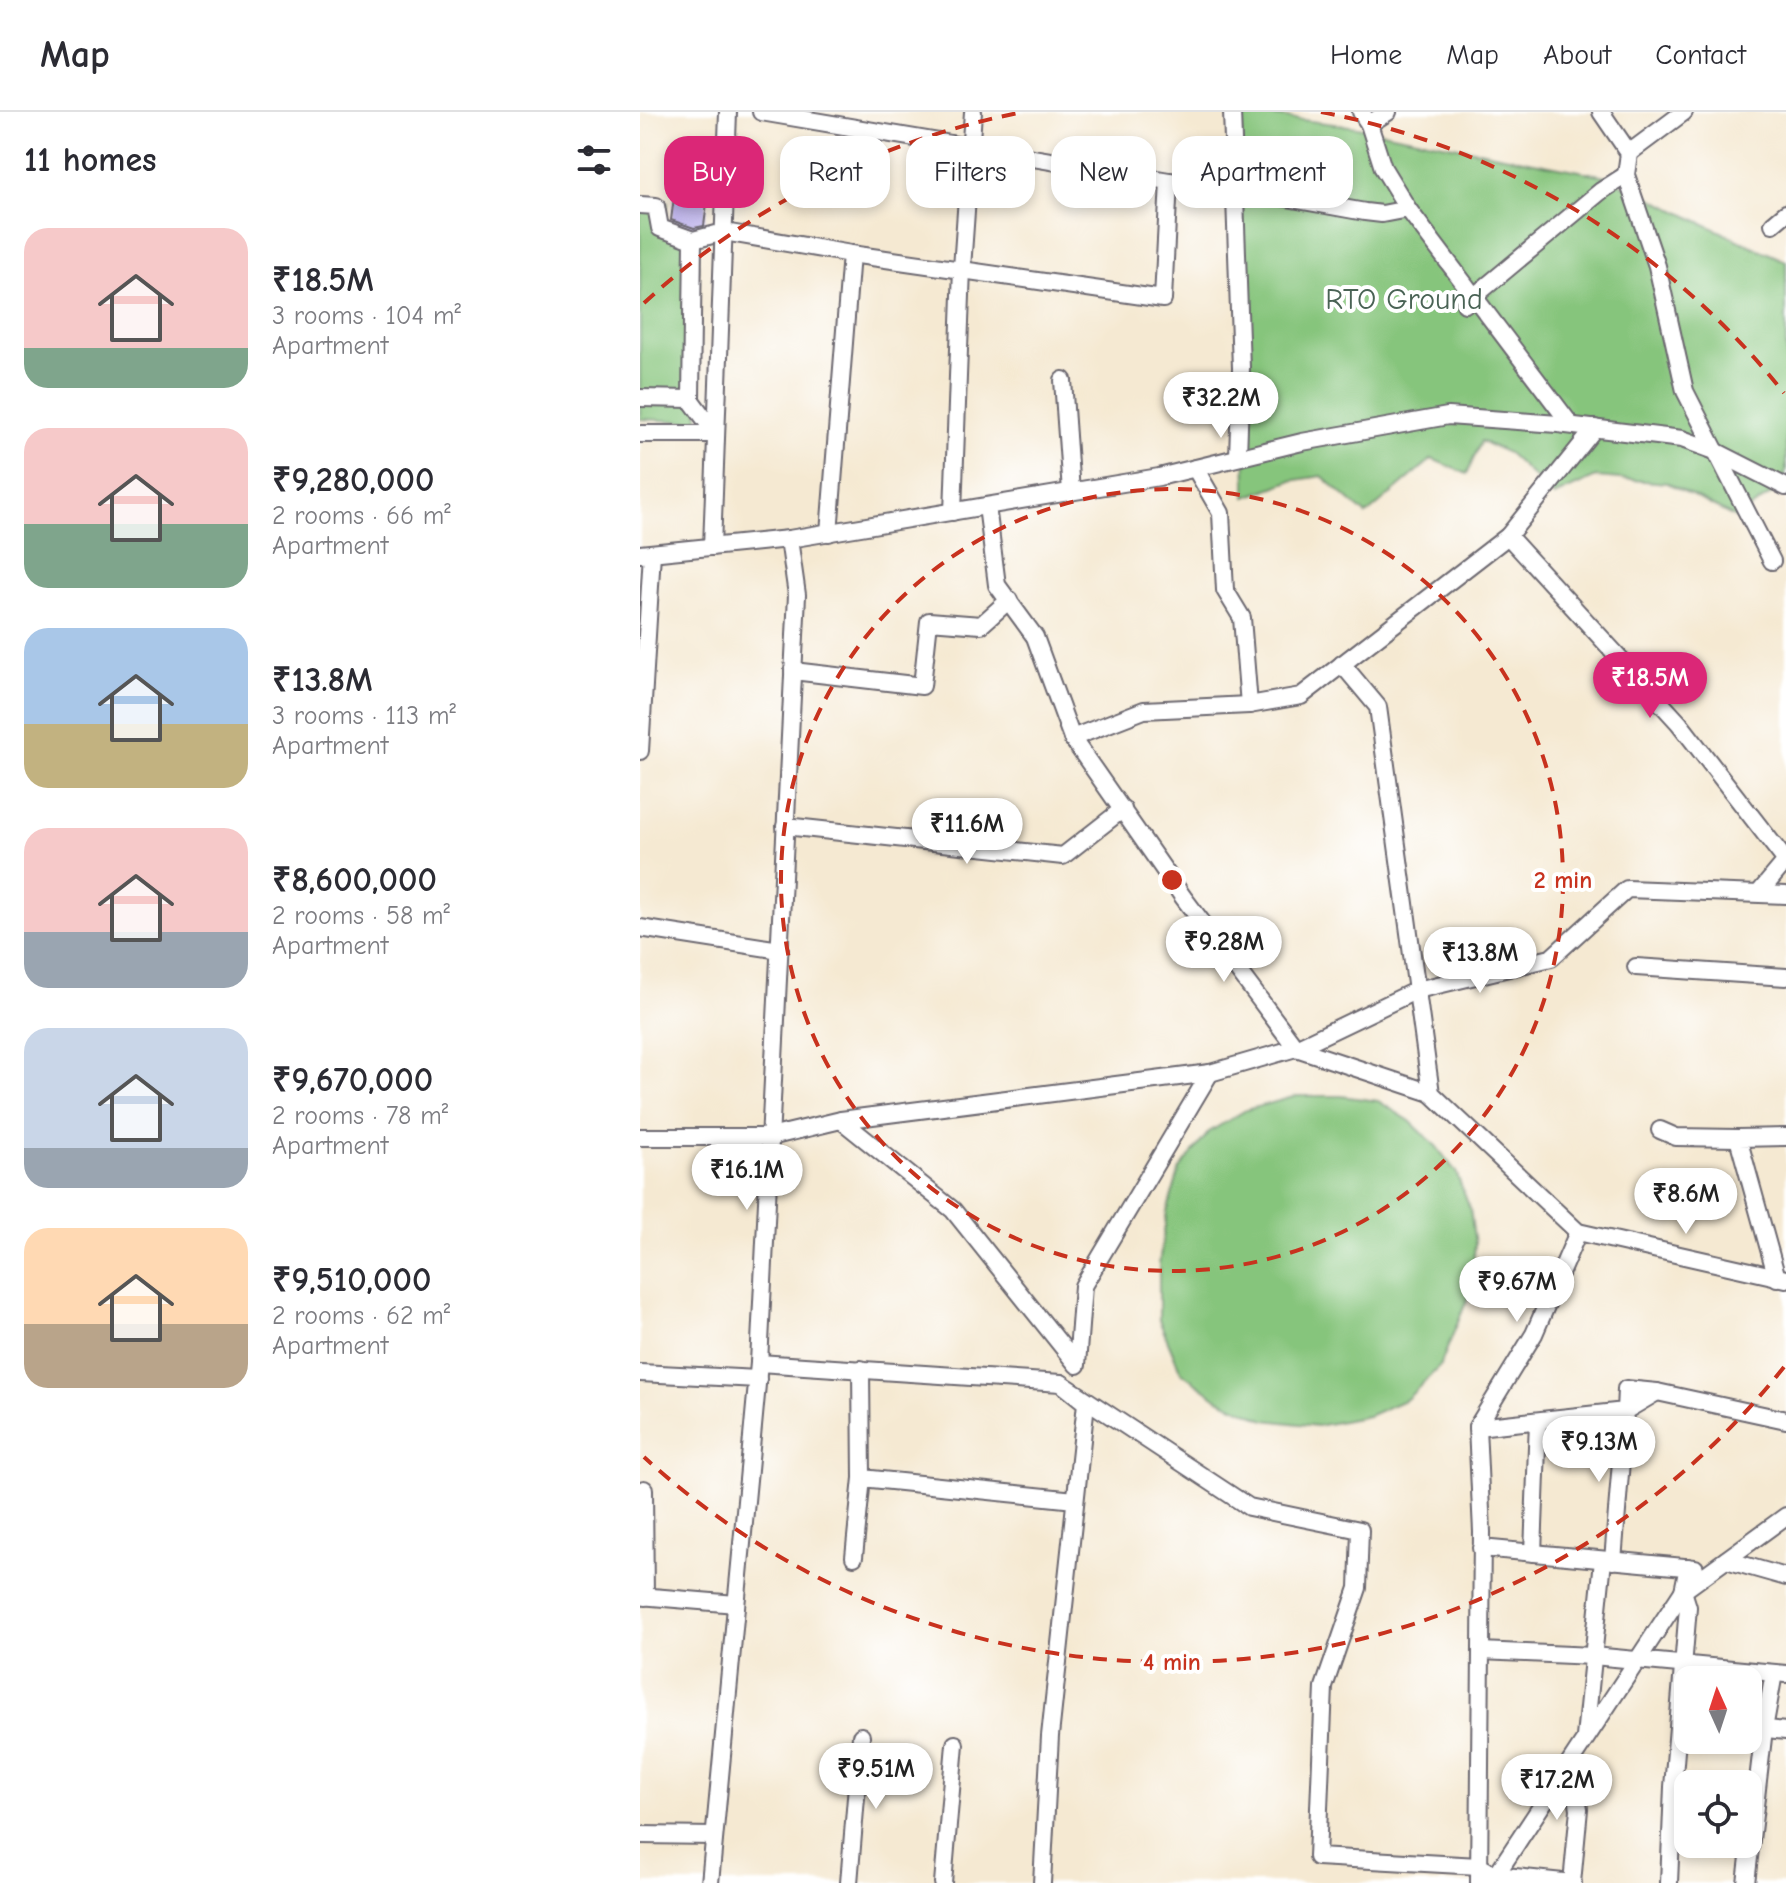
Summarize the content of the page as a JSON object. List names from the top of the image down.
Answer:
{
  "parks": ["RTO Ground"],
  "north": "top",
  "page": {
    "header": "Map",
    "nav": [
      "Home",
      "Map",
      "About",
      "Contact"
    ],
    "heading": "11 homes",
    "chip": [
      "Buy",
      "Rent",
      "Filters",
      "New",
      "Apartment"
    ],
    "list": [
      {
        "name": "₹18.5M",
        "note": "3 rooms · 104 m² · Apartment"
      },
      {
        "name": "₹9,280,000",
        "note": "2 rooms · 66 m² · Apartment"
      },
      {
        "name": "₹13.8M",
        "note": "3 rooms · 113 m² · Apartment"
      },
      {
        "name": "₹8,600,000",
        "note": "2 rooms · 58 m² · Apartment"
      },
      {
        "name": "₹9,670,000",
        "note": "2 rooms · 78 m² · Apartment"
      },
      {
        "name": "₹9,510,000",
        "note": "2 rooms · 62 m² · Apartment"
      }
    ],
    "price": [
      "₹32.2M",
      "₹18.5M",
      "₹11.6M",
      "₹9.28M",
      "₹13.8M",
      "₹16.1M",
      "₹8.6M",
      "₹9.67M",
      "₹9.13M",
      "₹9.51M",
      "₹17.2M"
    ]
  },
  "rings": ["2 min", "4 min"]
}
